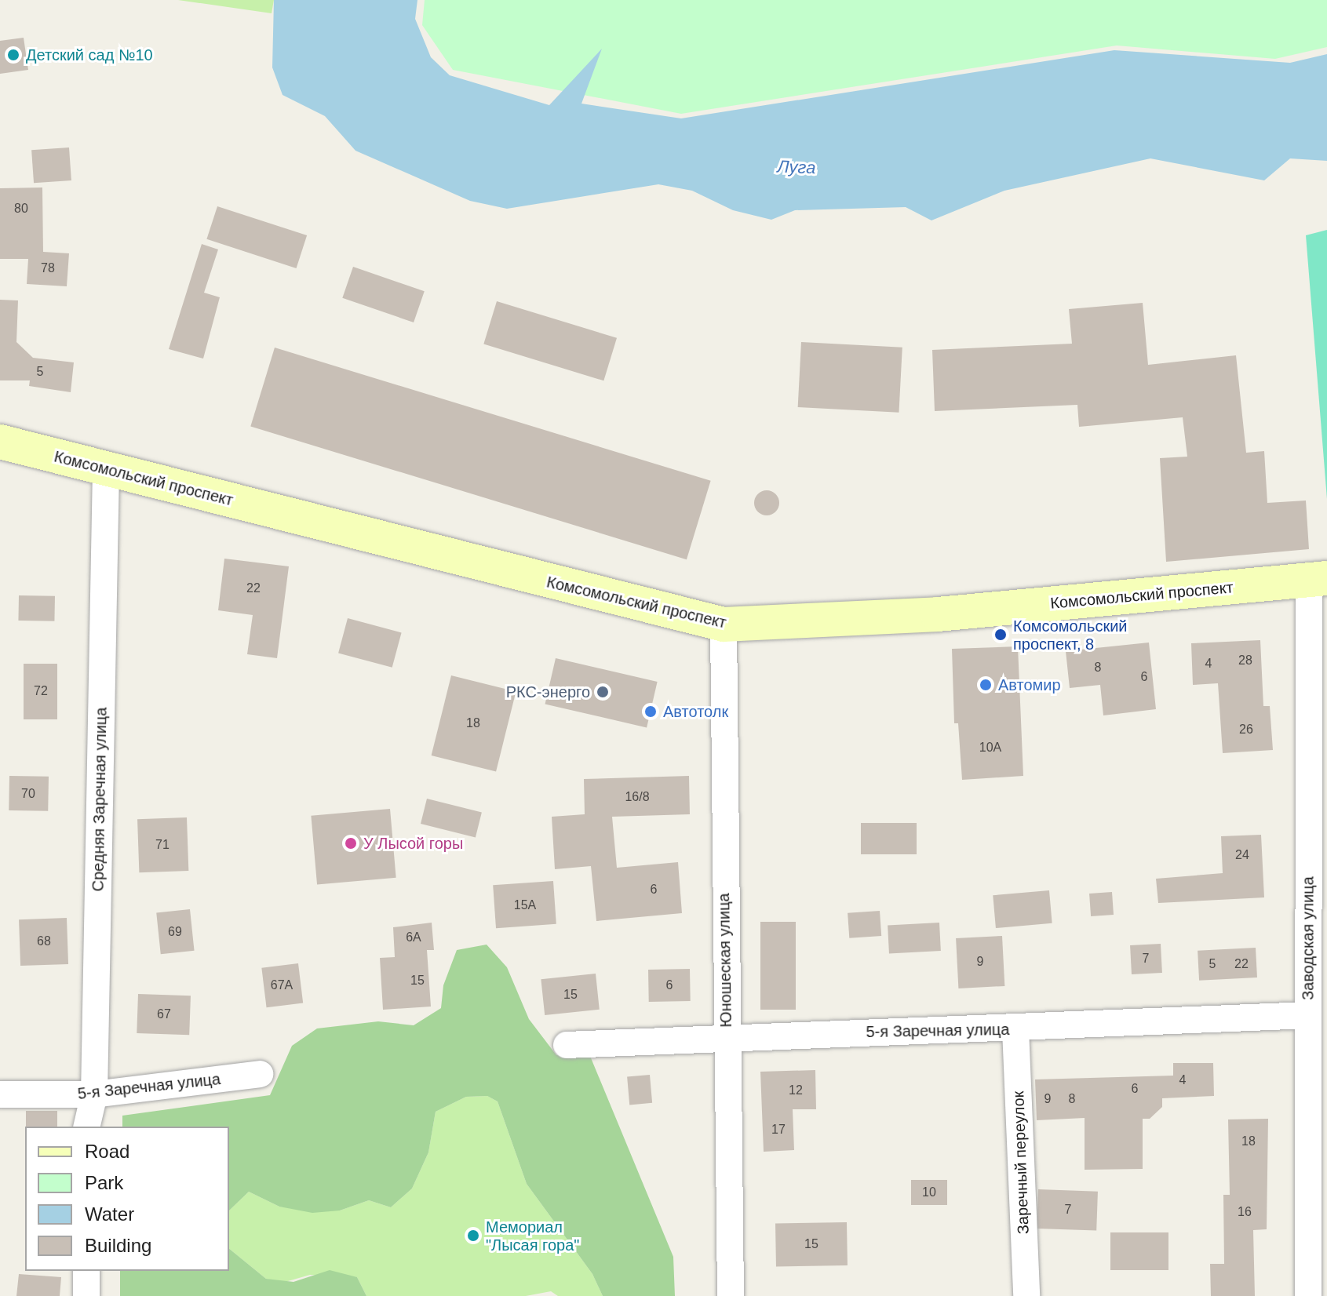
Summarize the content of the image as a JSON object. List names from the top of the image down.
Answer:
{
  "streets": {
    "main road": ["Комсомольский проспект"],
    "street": [
      "Средняя Заречная улица",
      "Заводская улица",
      "Юношеская улица",
      "5-я Заречная улица",
      "Заречный переулок"
    ]
  },
  "crossings": [
    ["Комсомольский проспект", "Средняя Заречная улица"],
    ["Комсомольский проспект", "Заводская улица"],
    ["Комсомольский проспект", "Юношеская улица"],
    ["Средняя Заречная улица", "5-я Заречная улица"],
    ["Заводская улица", "5-я Заречная улица"],
    ["Юношеская улица", "5-я Заречная улица"],
    ["5-я Заречная улица", "Заречный переулок"]
  ],
  "water": ["Луга"],
  "places": [
    "Детский сад №10",
    "Комсомольский проспект, 8",
    "Автомир",
    "РКС-энерго",
    "Автотолк",
    "У Лысой горы",
    "Мемориал \"Лысая гора\""
  ],
  "house_numbers": [
    "80",
    "78",
    "5",
    "22",
    "28",
    "4",
    "8",
    "6",
    "72",
    "18",
    "26",
    "10А",
    "70",
    "16/8",
    "71",
    "24",
    "6",
    "15А",
    "69",
    "6А",
    "68",
    "7",
    "9",
    "5",
    "22",
    "15",
    "67А",
    "6",
    "15",
    "67",
    "4",
    "6",
    "12",
    "9",
    "8",
    "17",
    "18",
    "10",
    "7",
    "16",
    "15"
  ],
  "legend": [
    "Road",
    "Park",
    "Water",
    "Building"
  ]
}
